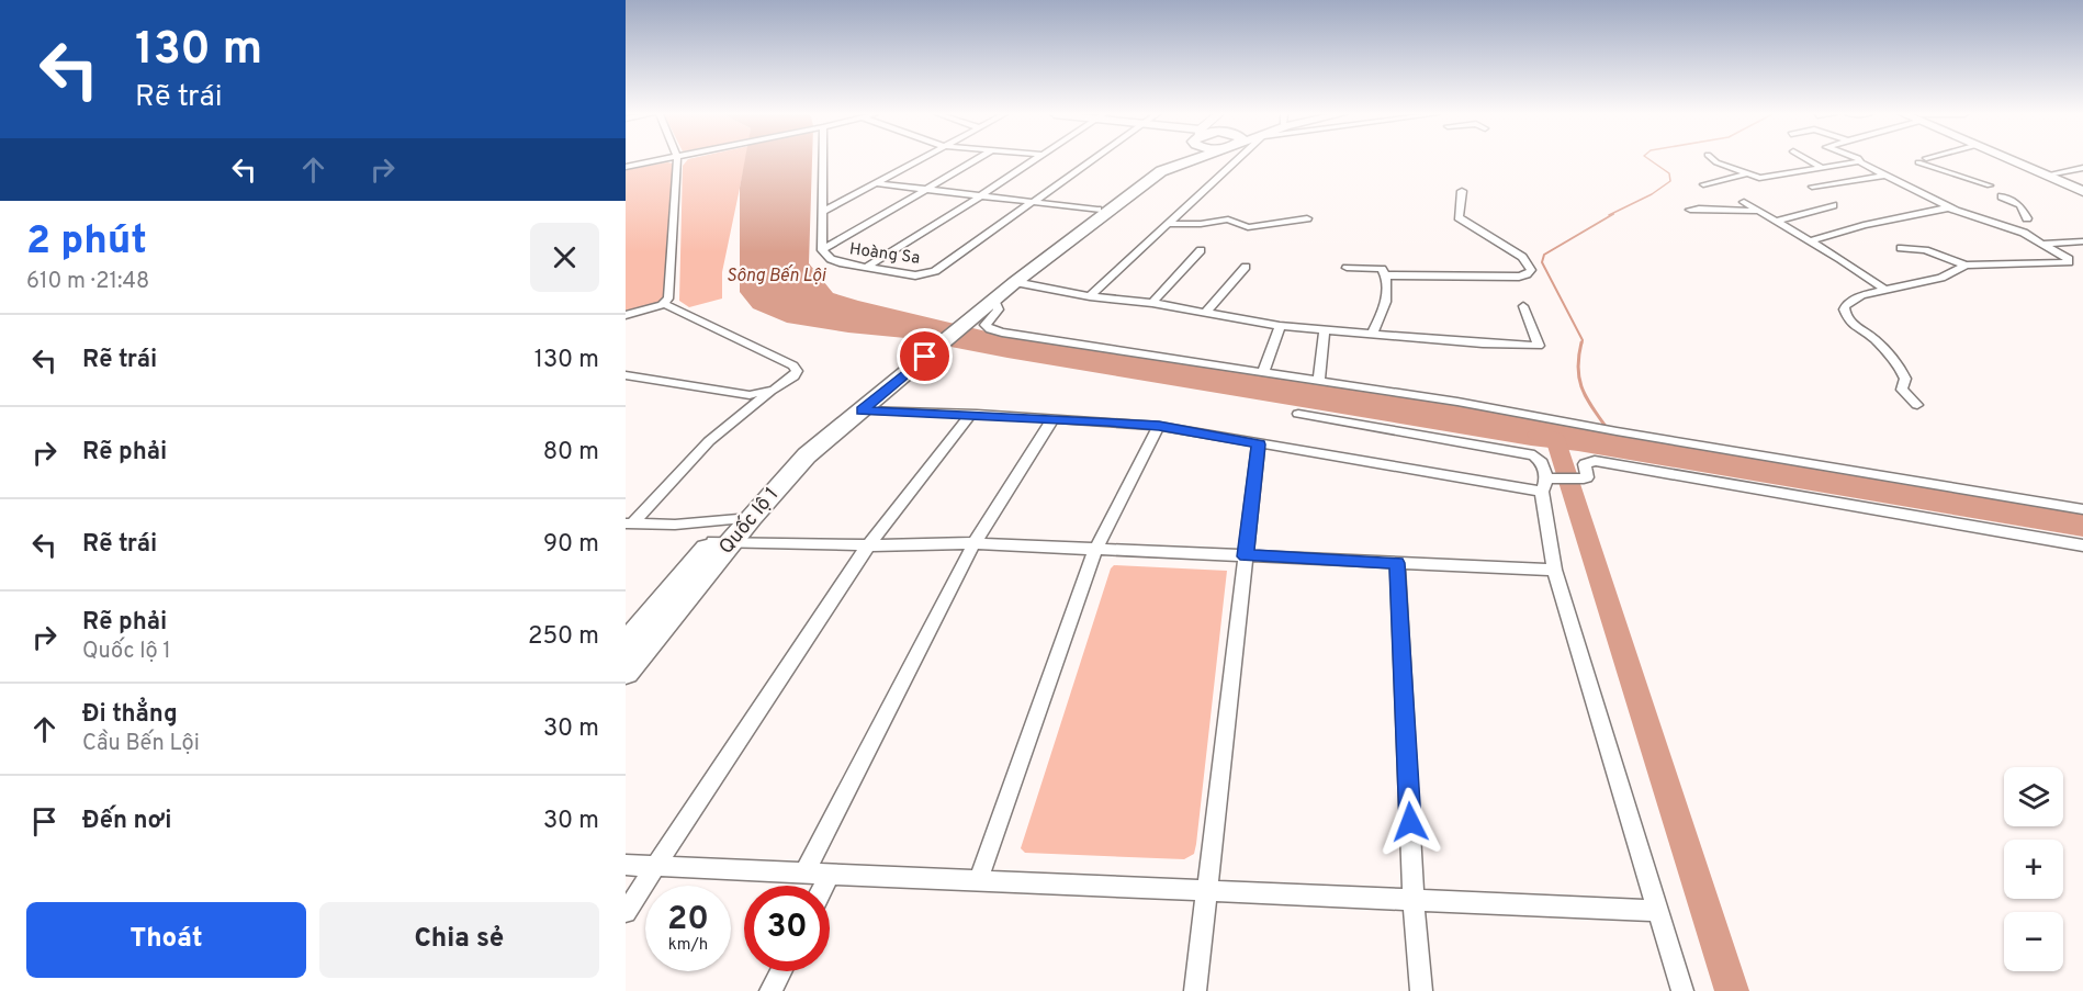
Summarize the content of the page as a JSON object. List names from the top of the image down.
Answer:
{
  "streets": {
    "highway": ["Quốc lộ 1"],
    "street": ["Hoàng Sa"]
  },
  "water": ["Sông Bến Lội"],
  "page": {
    "turn": ["130 m", "Rẽ trái"],
    "heading": ["2 phút", "610 m · 21:48"],
    "list": [
      {
        "name": "Rẽ trái",
        "value": "130 m"
      },
      {
        "name": "Rẽ phải",
        "value": "80 m"
      },
      {
        "name": "Rẽ trái",
        "value": "90 m"
      },
      {
        "name": "Rẽ phải",
        "note": "Quốc lộ 1",
        "value": "250 m"
      },
      {
        "name": "Đi thẳng",
        "note": "Cầu Bến Lội",
        "value": "30 m"
      },
      {
        "name": "Đến nơi",
        "value": "30 m"
      }
    ],
    "map_buttons": ["+", "−"],
    "speed": "20 km/h",
    "limit": "30",
    "buttons": ["Thoát", "Chia sẻ"]
  }
}
